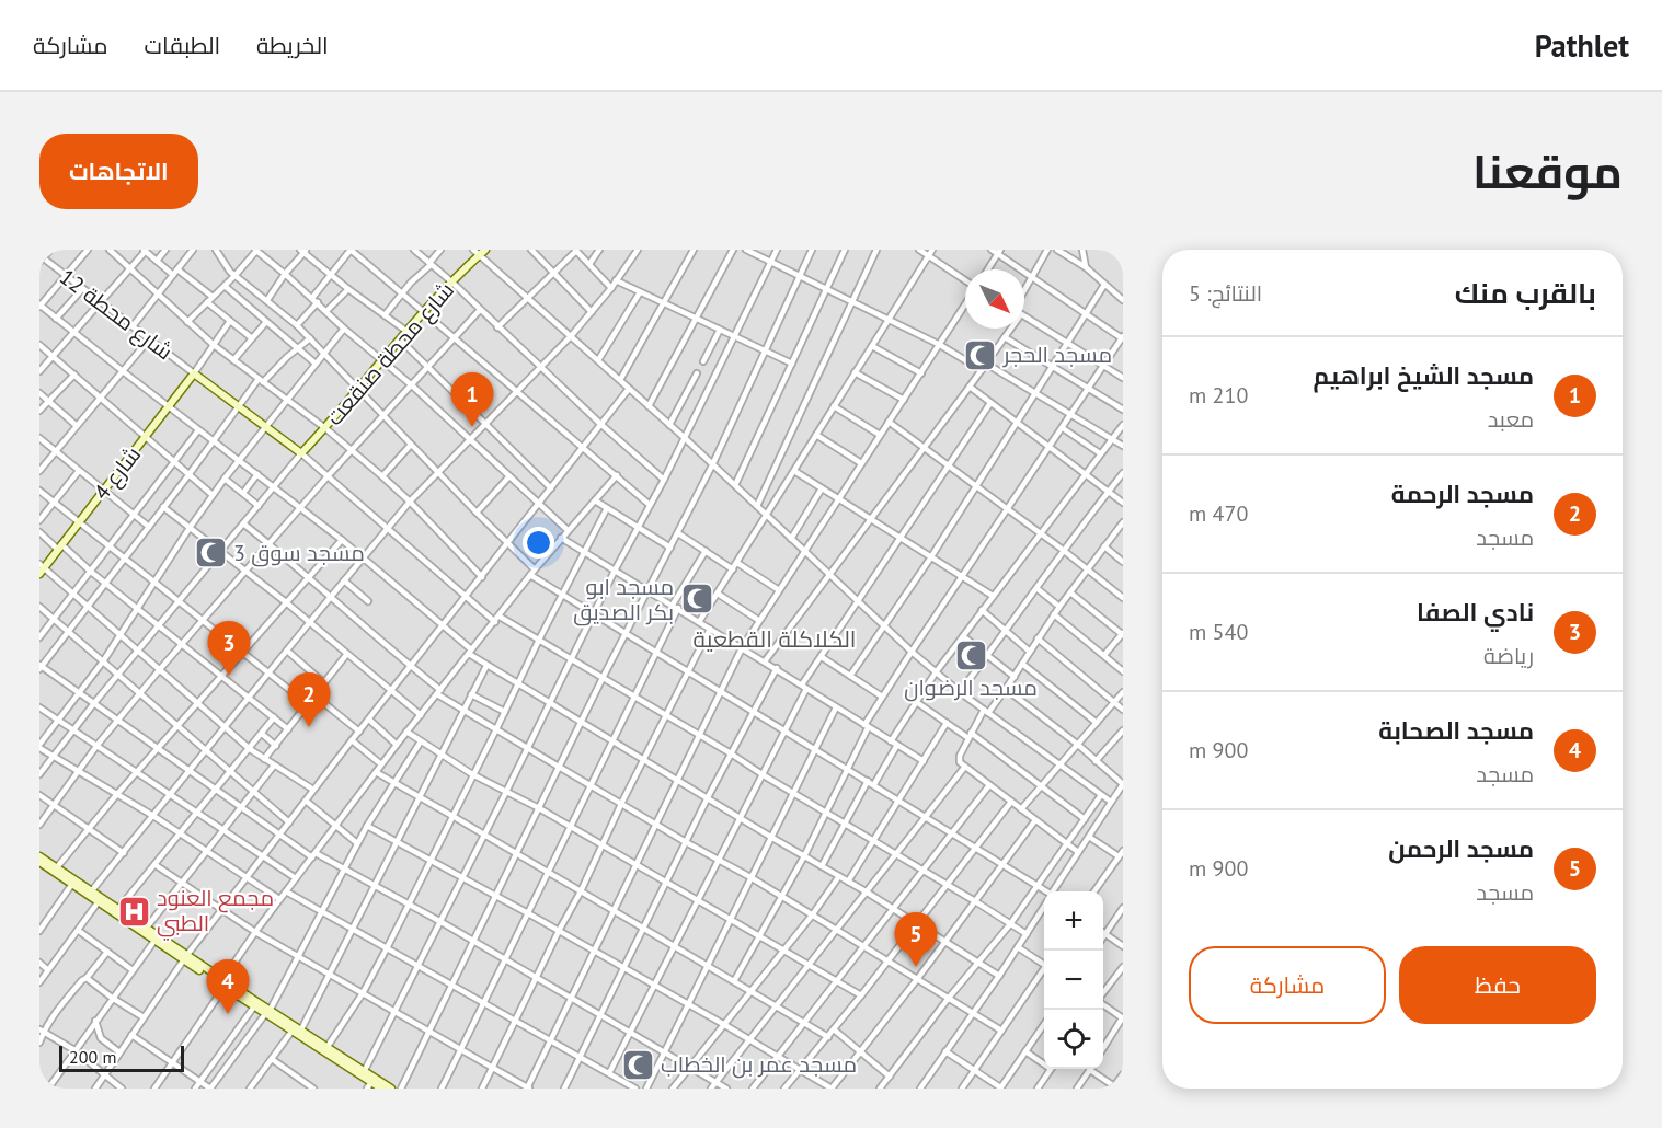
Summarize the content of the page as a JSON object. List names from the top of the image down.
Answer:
{
  "streets": {
    "street": ["شارع محطة 12", "شارع محطة صنقعت", "شارع 4"]
  },
  "crossings": [
    ["شارع محطة 12", "شارع 4"]
  ],
  "districts": ["الكلاكلة القطعية"],
  "places": {
    "mosque": [
      "مسجد الحجر",
      "مسجد سوق 3",
      "مسجد ابو بكر الصديق",
      "مسجد الرضوان",
      "مسجد عمر بن الخطاب"
    ],
    "hospital": ["مجمع العنود الطبي"]
  },
  "scale_bar": "200 m",
  "north": "bottom right",
  "page": {
    "header": "Pathlet",
    "nav": ["الخريطة", "الطبقات", "مشاركة"],
    "title": "موقعنا",
    "buttons": [
      "الاتجاهات",
      ["حفظ", "مشاركة"]
    ],
    "heading": ["بالقرب منك", "النتائج: 5"],
    "list": [
      {
        "mark": "1",
        "name": "مسجد الشيخ ابراهيم",
        "note": "معبد",
        "value": "210 m"
      },
      {
        "mark": "2",
        "name": "مسجد الرحمة",
        "note": "مسجد",
        "value": "470 m"
      },
      {
        "mark": "3",
        "name": "نادي الصفا",
        "note": "رياضة",
        "value": "540 m"
      },
      {
        "mark": "4",
        "name": "مسجد الصحابة",
        "note": "مسجد",
        "value": "900 m"
      },
      {
        "mark": "5",
        "name": "مسجد الرحمن",
        "note": "مسجد",
        "value": "900 m"
      }
    ],
    "pins": [
      "1",
      "3",
      "2",
      "5",
      "4"
    ],
    "map_buttons": ["+", "−"],
    "scale": "200 m"
  }
}
